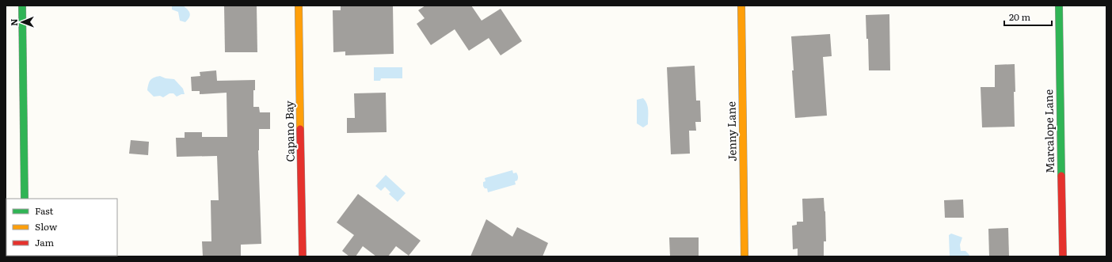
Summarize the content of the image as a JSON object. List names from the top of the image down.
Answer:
{
  "streets": {
    "street": ["Capano Bay", "Jenny Lane", "Marcalope Lane"]
  },
  "legend": ["Fast", "Slow", "Jam"],
  "scale_bar": "20 m",
  "north": "left"
}
